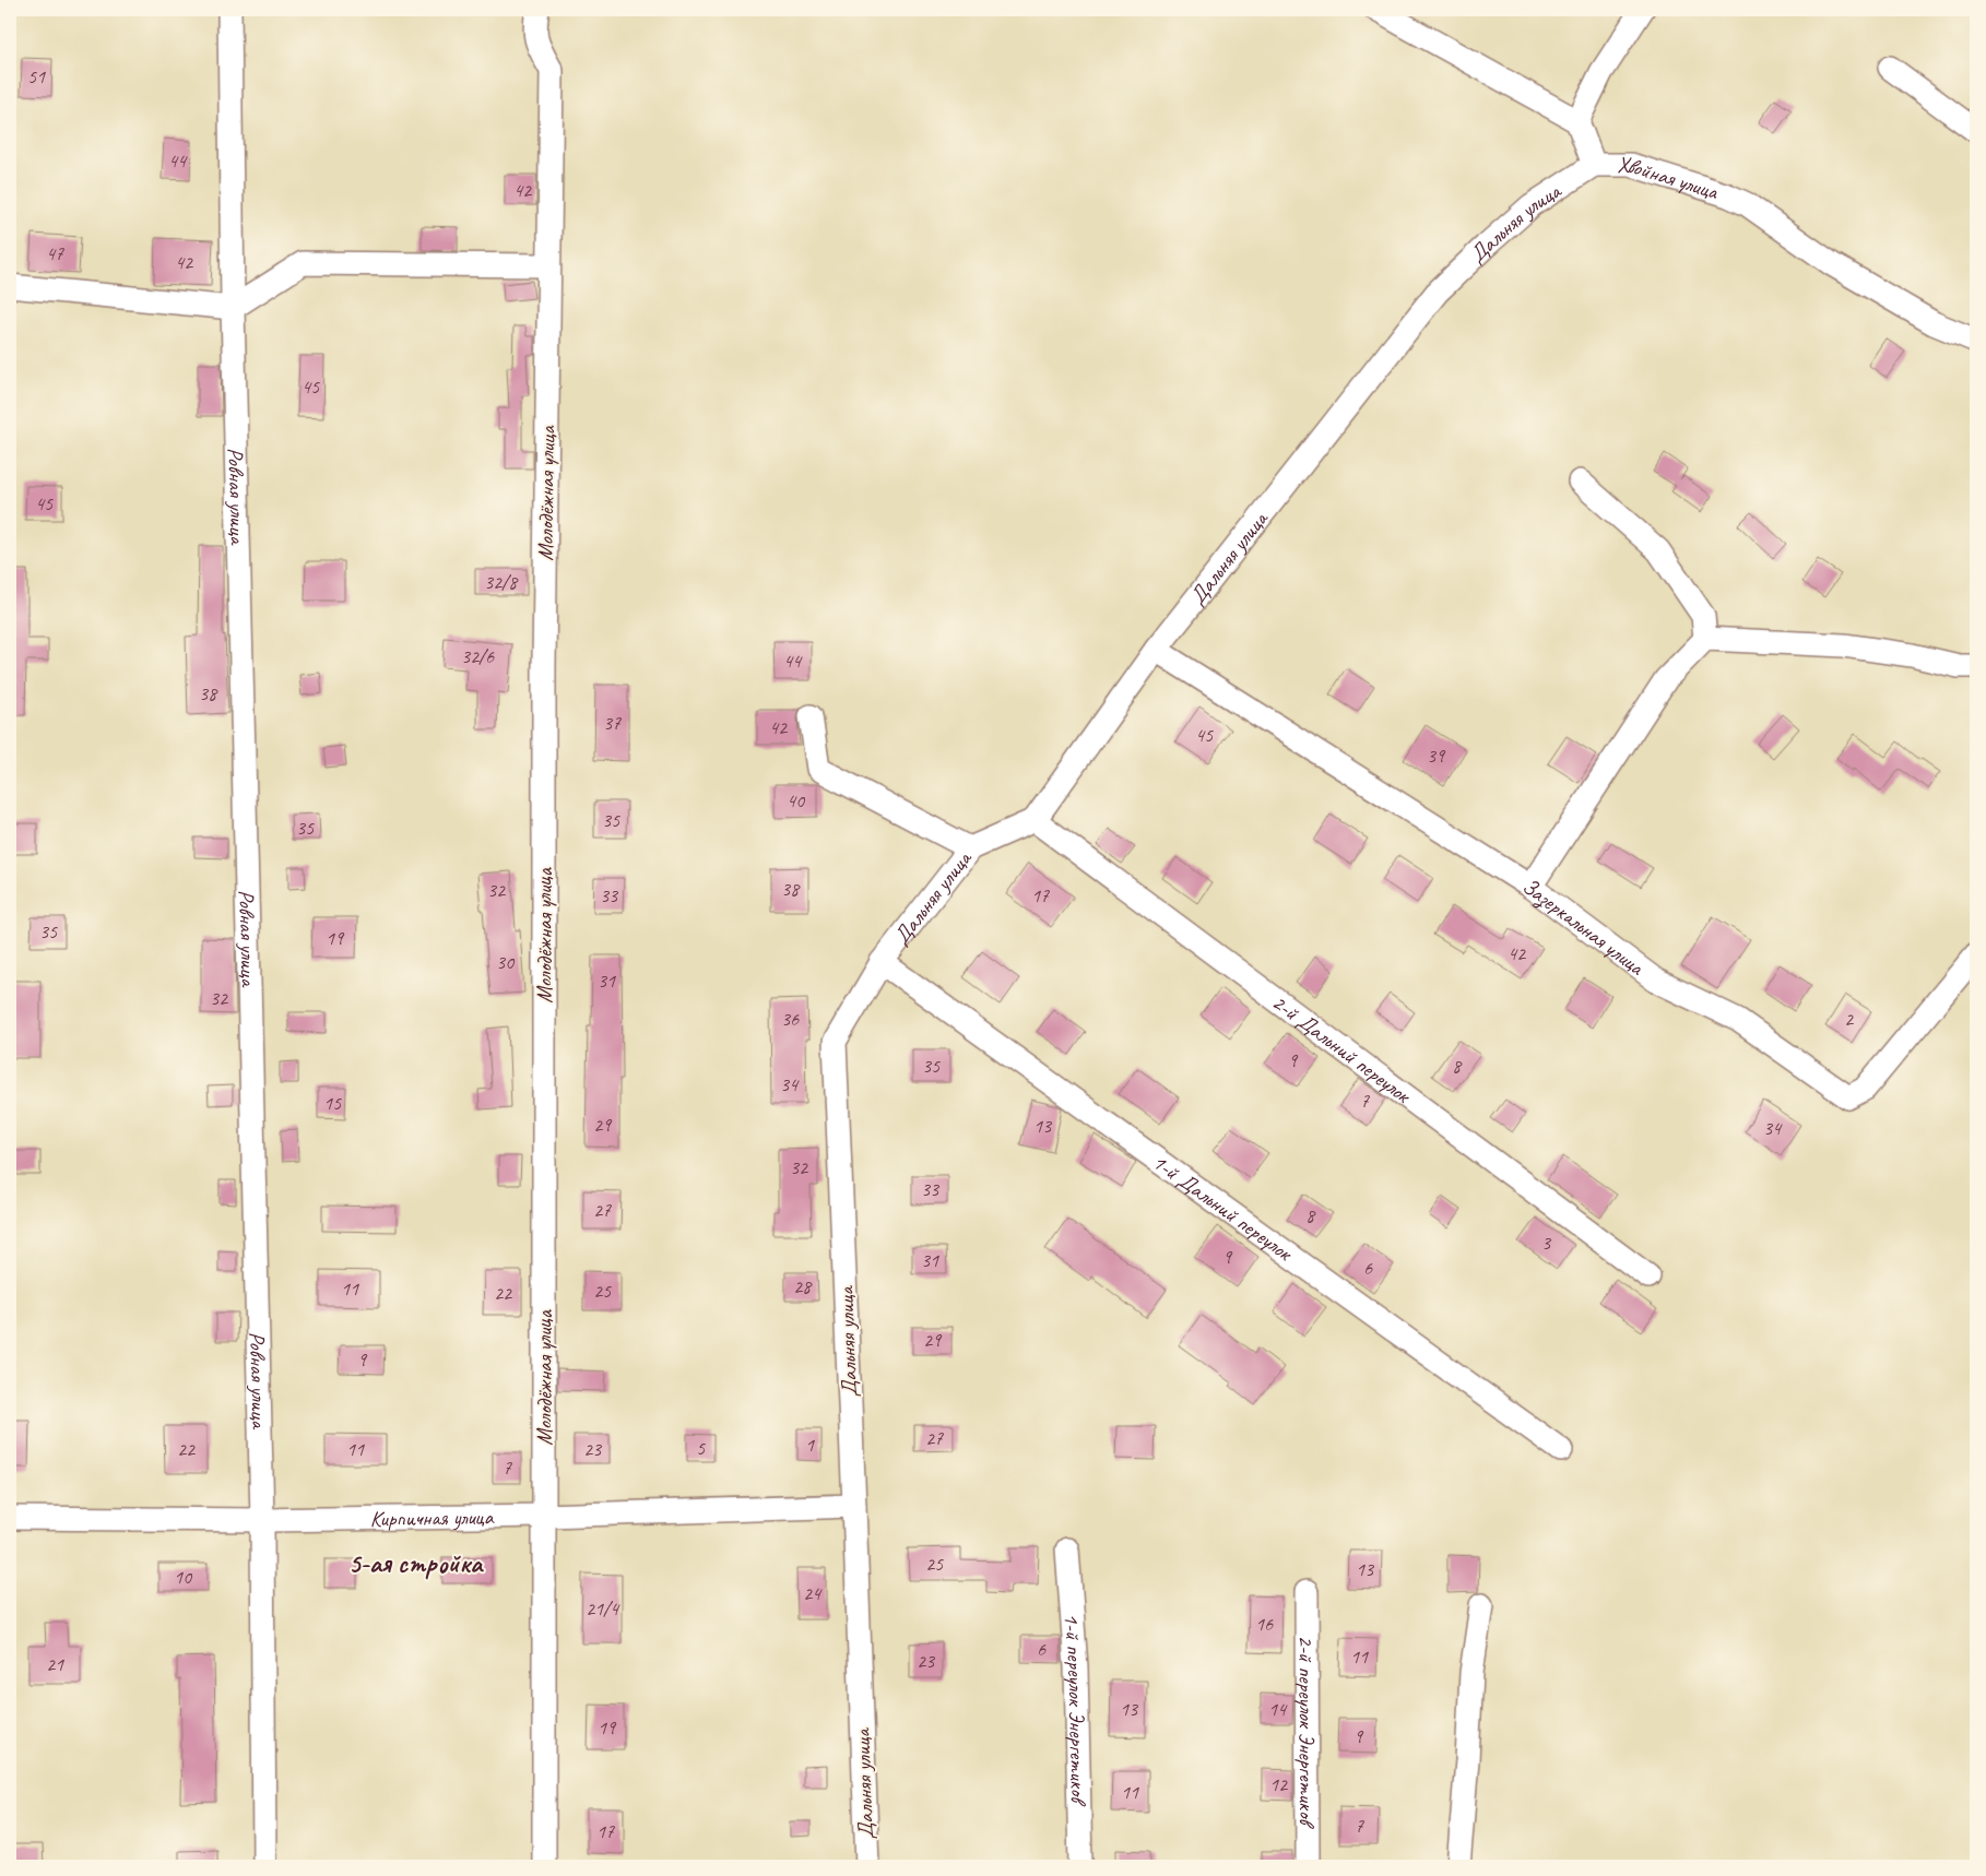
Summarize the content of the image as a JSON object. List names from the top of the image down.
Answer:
{
  "streets": {
    "street": [
      "Хвойная улица",
      "Дальняя улица",
      "Молодёжная улица",
      "Ровная улица",
      "Зазеркальная улица",
      "2-й Дальний переулок",
      "1-й Дальний переулок",
      "Кирпичная улица",
      "1-й переулок Энергетиков",
      "2-й переулок Энергетиков"
    ]
  },
  "crossings": [
    ["Хвойная улица", "Дальняя улица"],
    ["Дальняя улица", "Зазеркальная улица"],
    ["Дальняя улица", "2-й Дальний переулок"],
    ["Дальняя улица", "1-й Дальний переулок"],
    ["Дальняя улица", "Кирпичная улица"],
    ["Молодёжная улица", "Кирпичная улица"],
    ["Ровная улица", "Кирпичная улица"]
  ],
  "districts": ["5-ая стройка"],
  "house_numbers": [
    "51",
    "44",
    "42",
    "47",
    "42",
    "45",
    "45",
    "32/8",
    "32/6",
    "44",
    "38",
    "37",
    "42",
    "45",
    "39",
    "40",
    "35",
    "35",
    "38",
    "32",
    "33",
    "17",
    "35",
    "19",
    "42",
    "30",
    "31",
    "32",
    "36",
    "2",
    "9",
    "35",
    "8",
    "34",
    "7",
    "15",
    "29",
    "13",
    "34",
    "32",
    "33",
    "27",
    "8",
    "3",
    "9",
    "31",
    "6",
    "28",
    "11",
    "25",
    "22",
    "29",
    "9",
    "27",
    "1",
    "5",
    "22",
    "11",
    "23",
    "7",
    "25",
    "13",
    "10",
    "24",
    "21/4",
    "16",
    "6",
    "11",
    "23",
    "21",
    "13",
    "14",
    "19",
    "9",
    "12",
    "11",
    "7",
    "17"
  ]
}
